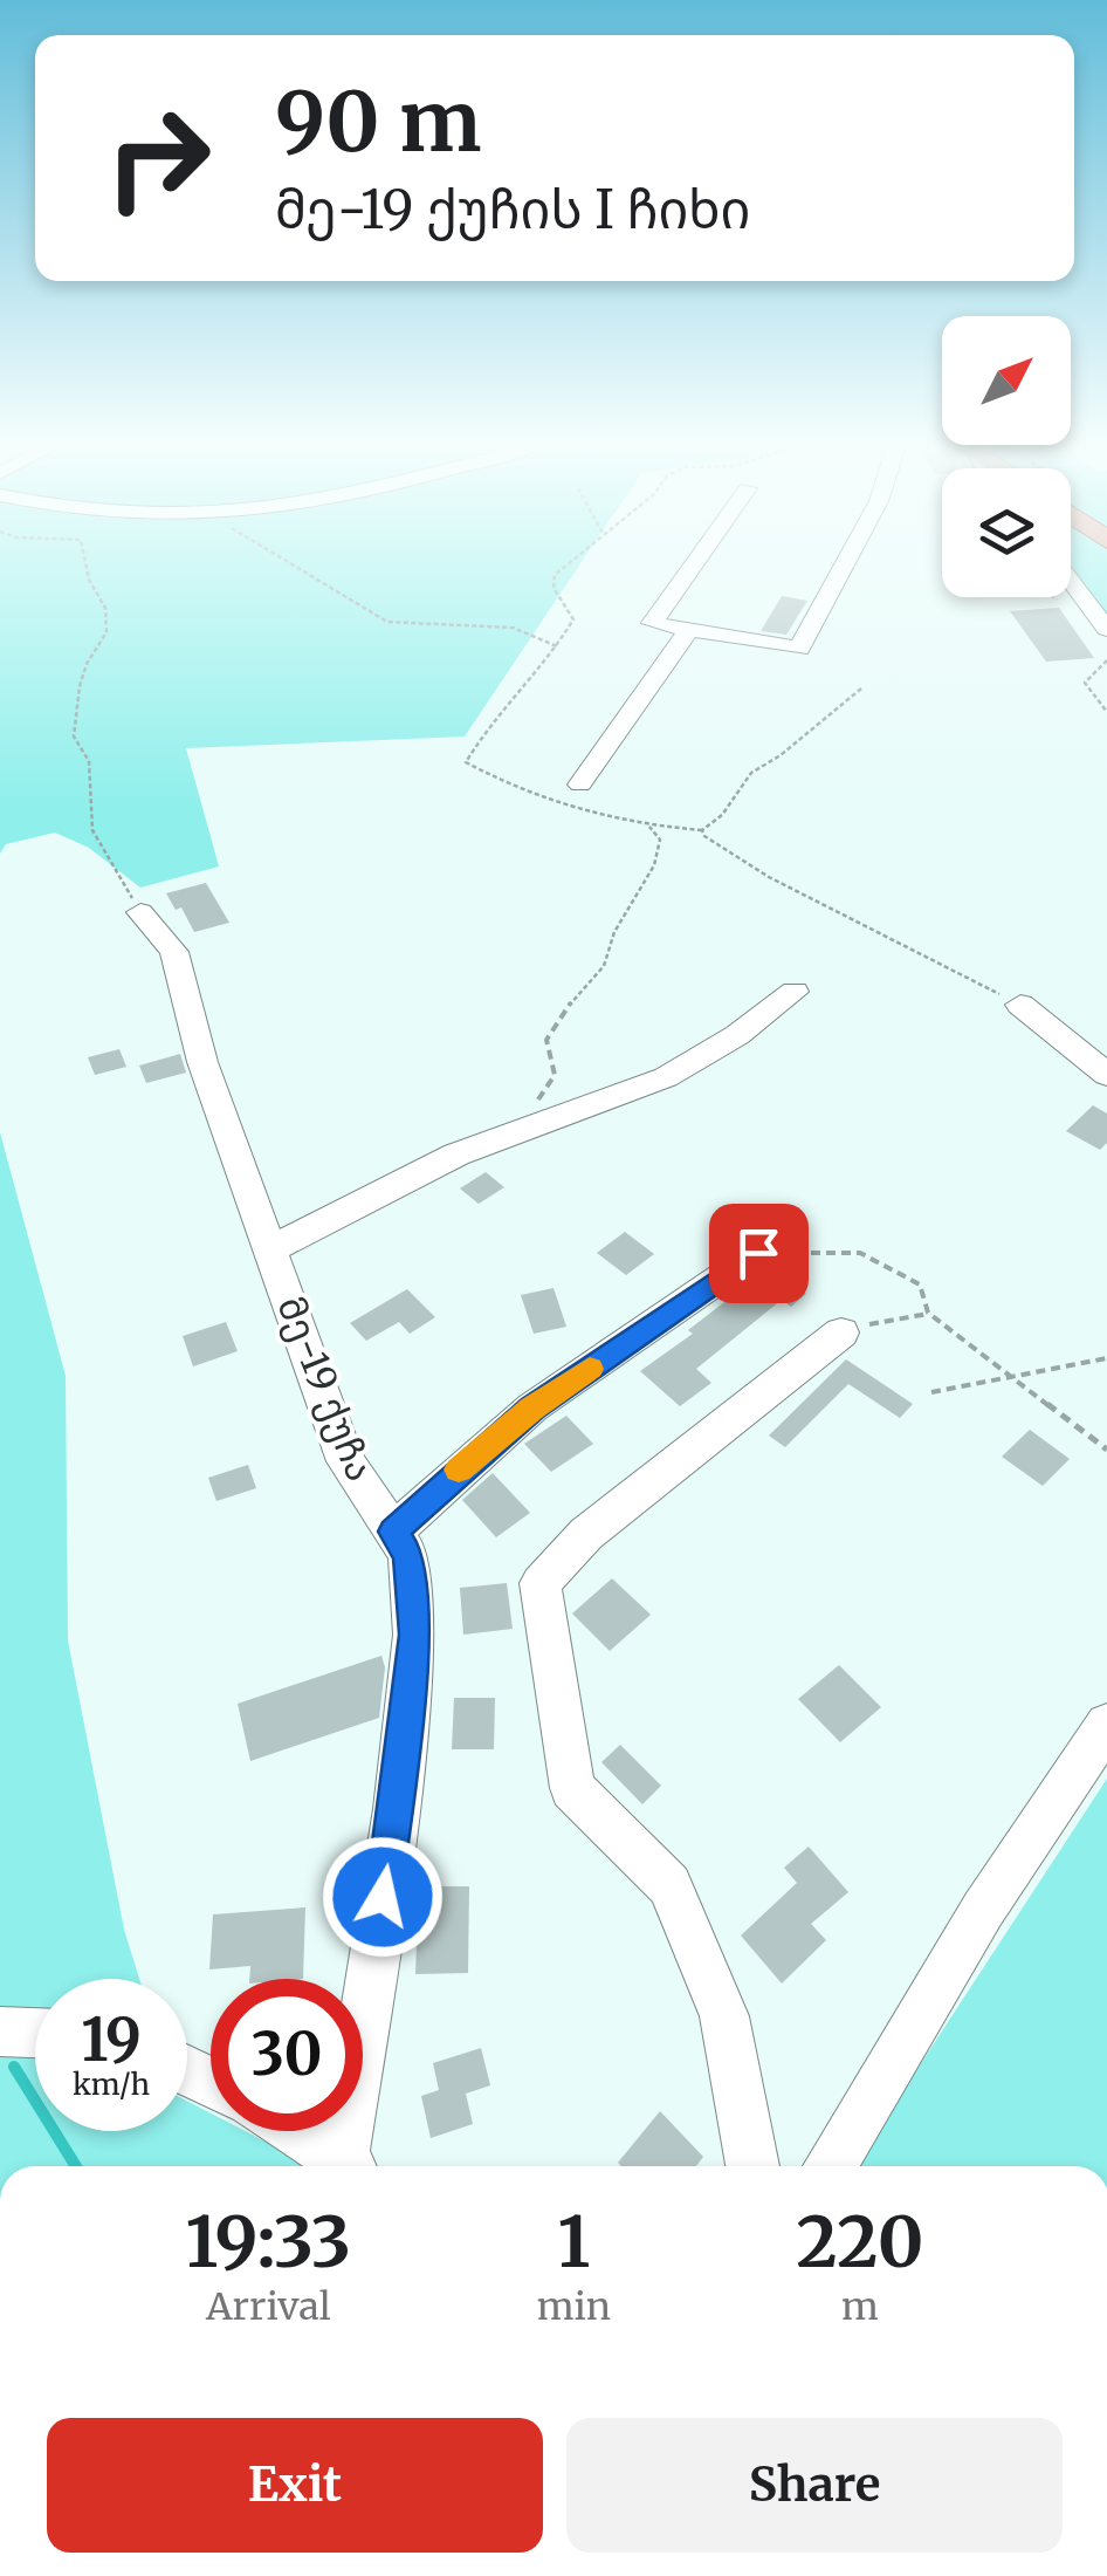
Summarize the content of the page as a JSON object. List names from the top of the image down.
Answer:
{
  "streets": {
    "street": ["მე-19 ქუჩა"]
  },
  "north": "top right",
  "page": {
    "turn": ["90 m", "მე-19 ქუჩის I ჩიხი"],
    "speed": "19 km/h",
    "limit": "30",
    "eta": [
      "19:33",
      "Arrival",
      "1",
      "min",
      "220",
      "m"
    ],
    "buttons": ["Exit", "Share"]
  }
}
